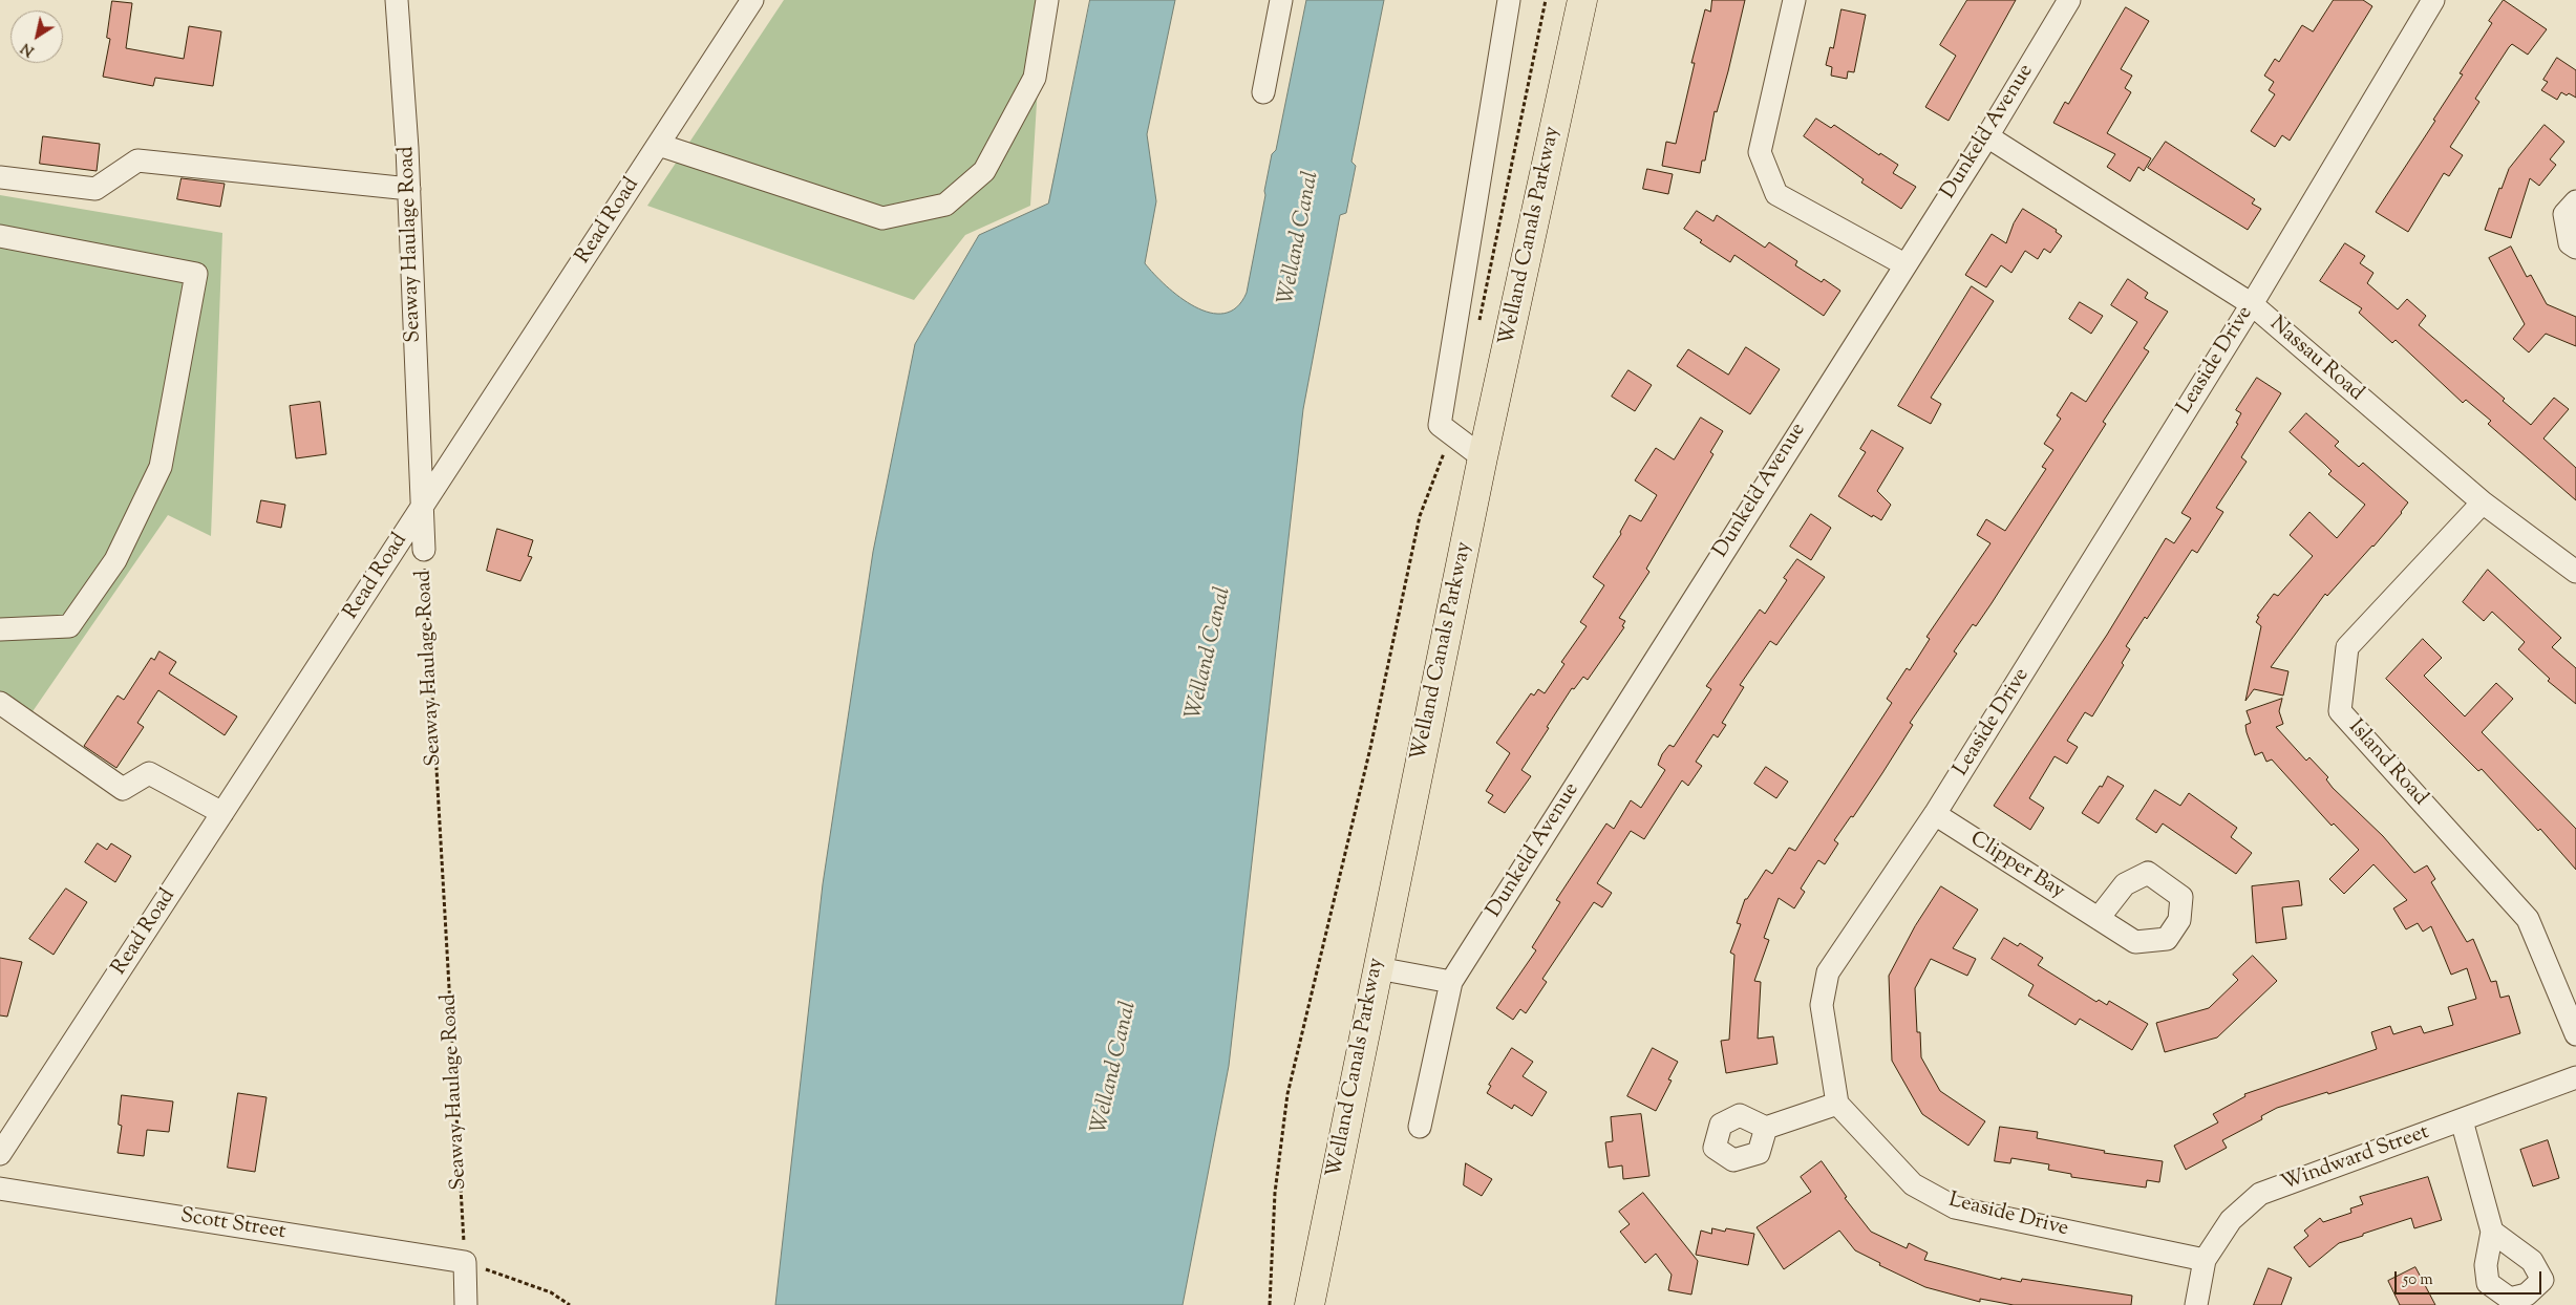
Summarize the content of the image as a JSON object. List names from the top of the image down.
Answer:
{
  "streets": {
    "main road": ["Welland Canals Parkway"],
    "street": [
      "Dunkeld Avenue",
      "Read Road",
      "Seaway Haulage Road",
      "Nassau Road",
      "Leaside Drive",
      "Island Road",
      "Clipper Bay",
      "Windward Street",
      "Scott Street"
    ]
  },
  "crossings": [
    ["Dunkeld Avenue", "Nassau Road"],
    ["Read Road", "Seaway Haulage Road"],
    ["Seaway Haulage Road", "Scott Street"],
    ["Nassau Road", "Leaside Drive"],
    ["Nassau Road", "Island Road"],
    ["Leaside Drive", "Clipper Bay"],
    ["Leaside Drive", "Windward Street"]
  ],
  "water": ["Welland Canal"],
  "scale_bar": "50 m",
  "north": "bottom left"
}
